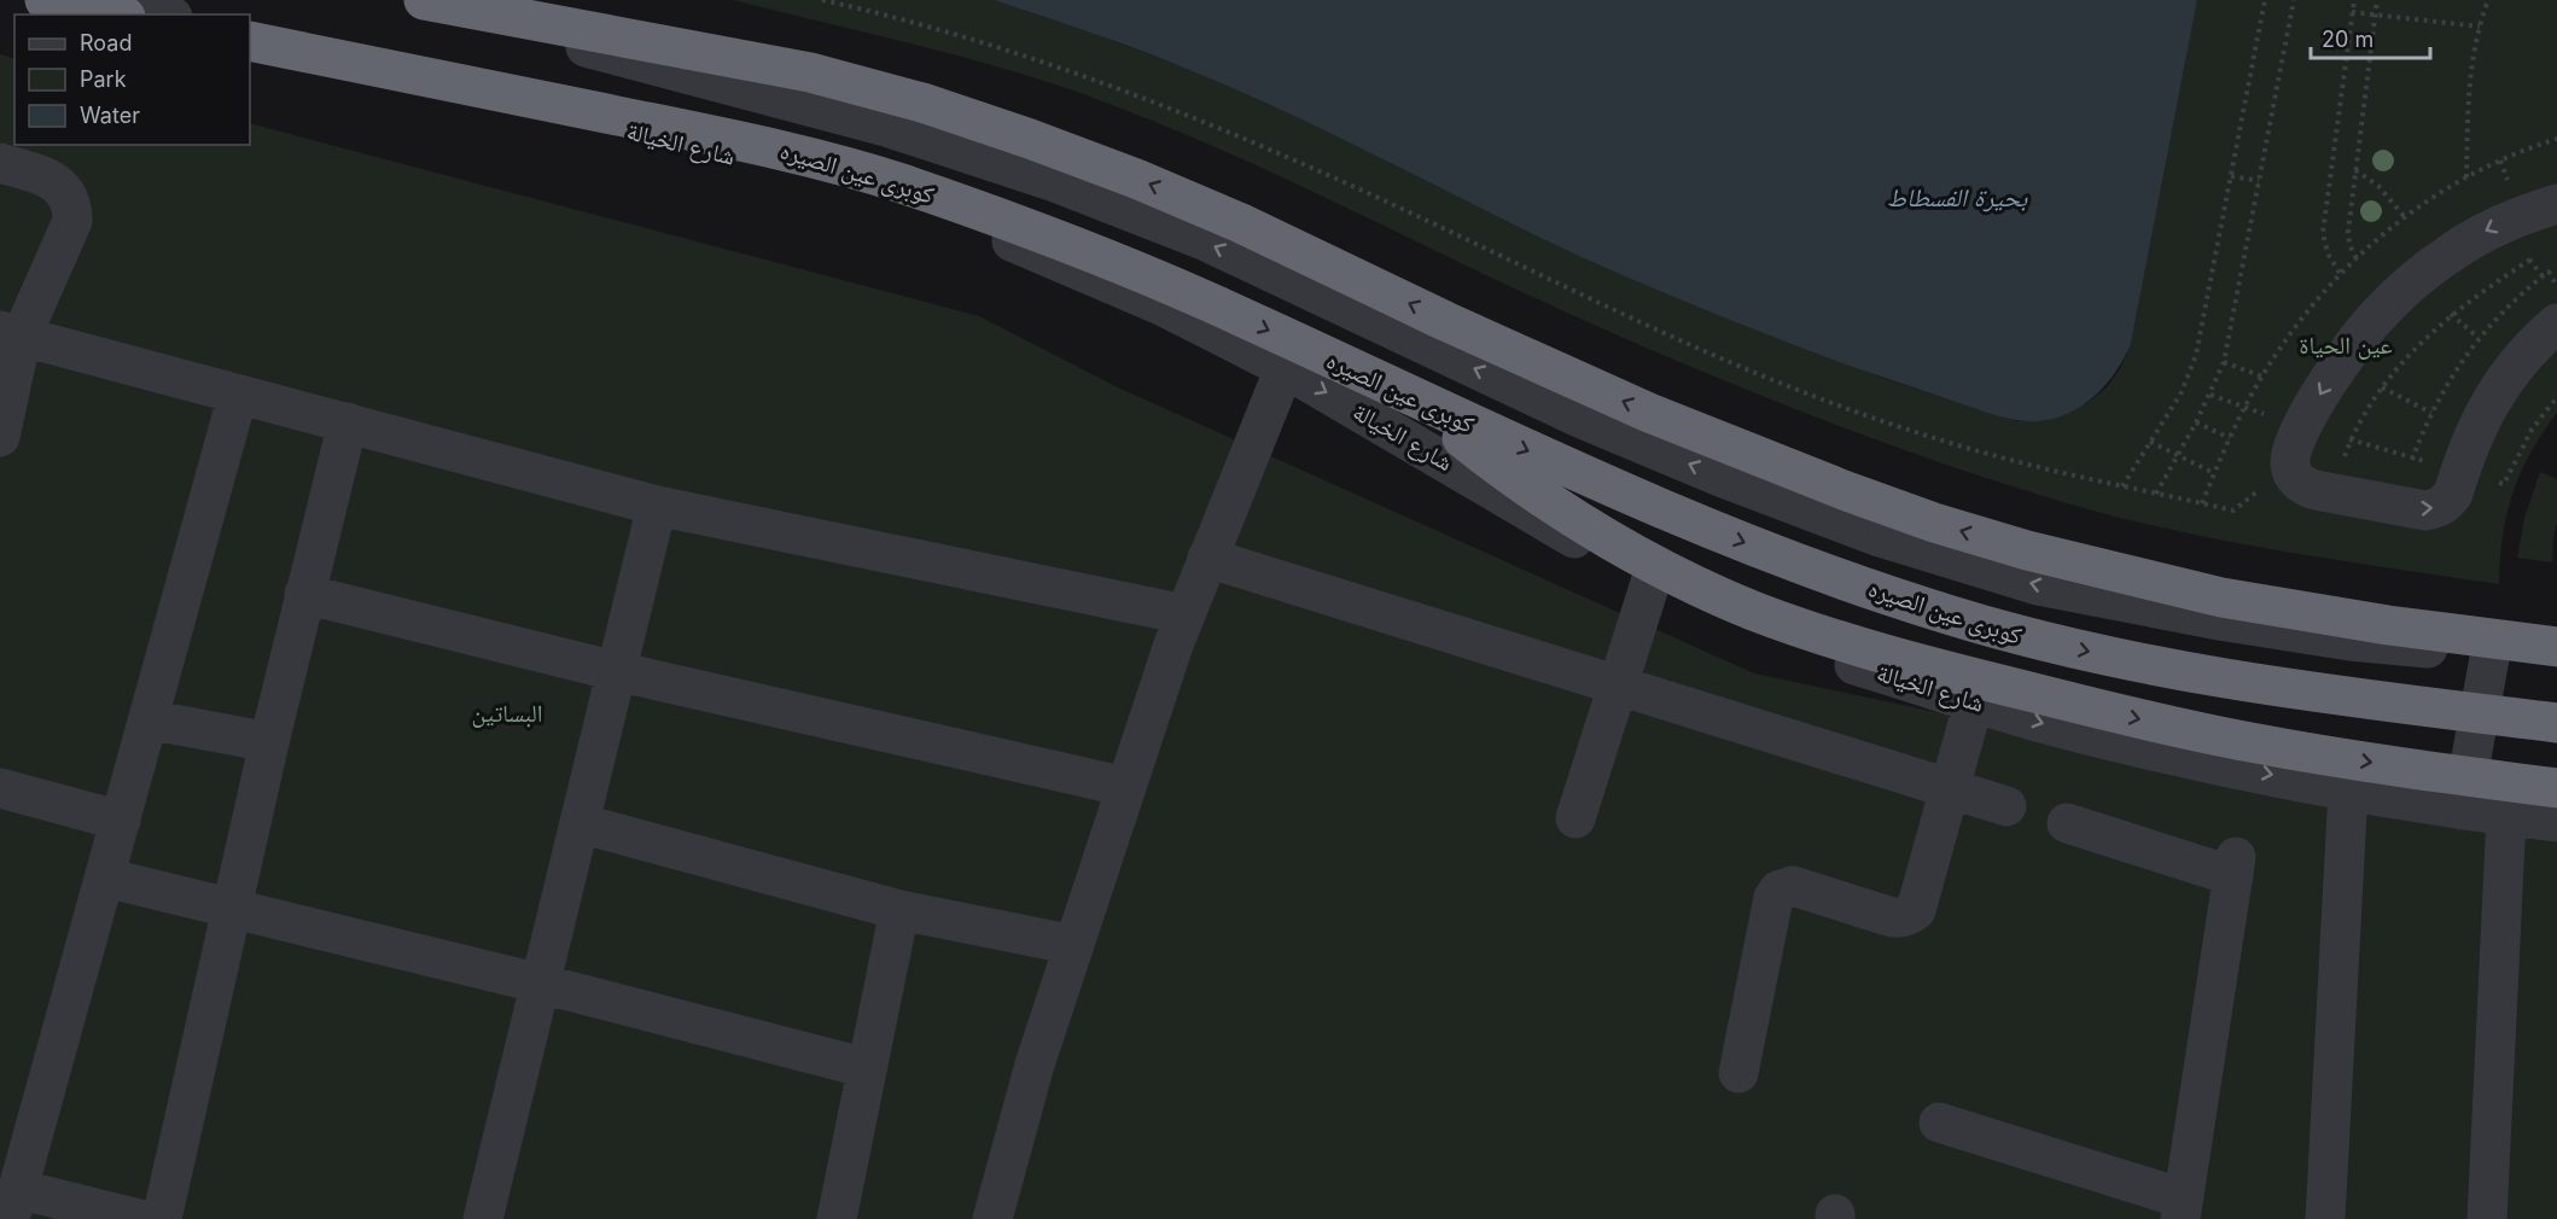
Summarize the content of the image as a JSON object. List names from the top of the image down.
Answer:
{
  "streets": {
    "highway": ["كوبرى عين الصيره"],
    "street": ["شارع الخيالة"]
  },
  "water": ["بحيرة الفسطاط"],
  "parks": ["عين الحياة", "البساتين"],
  "legend": ["Road", "Park", "Water"],
  "scale_bar": "20 m"
}
